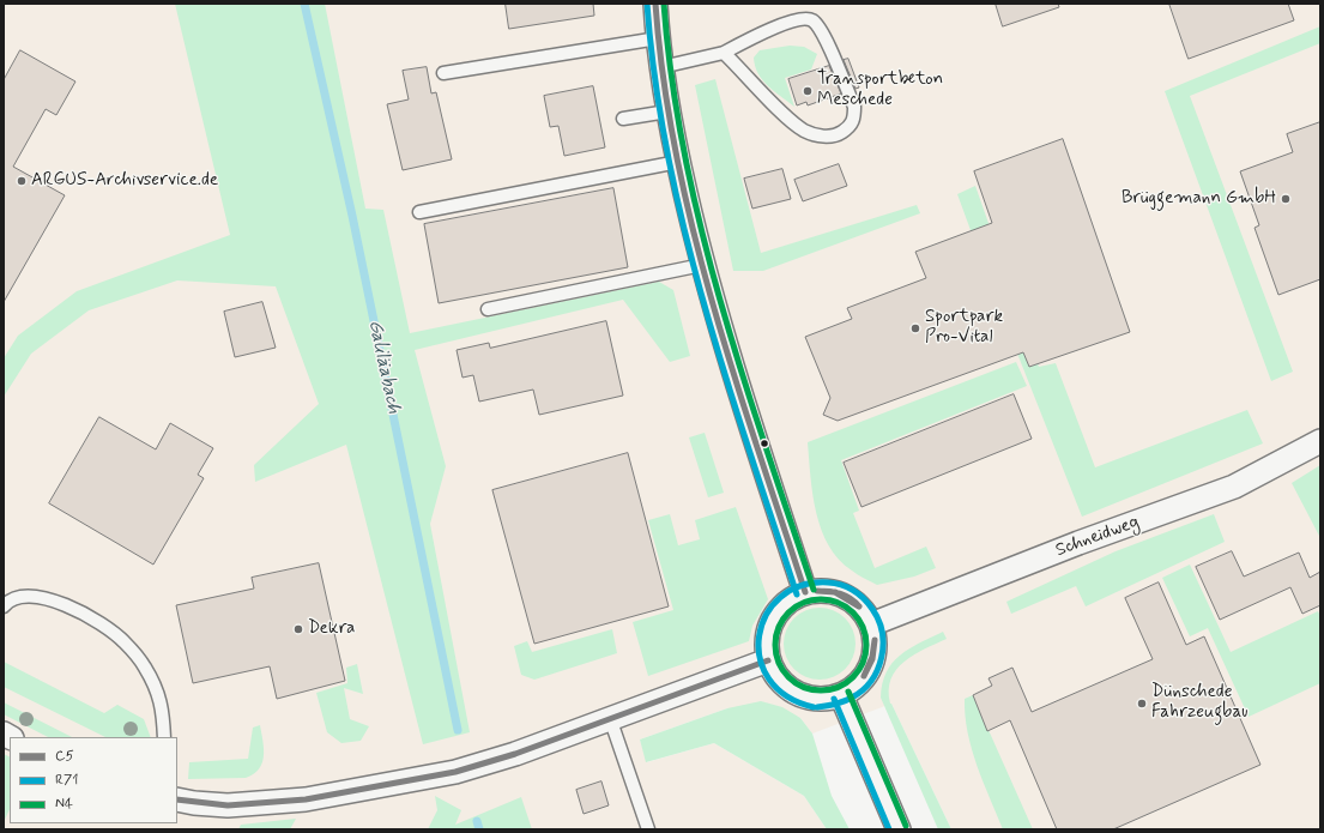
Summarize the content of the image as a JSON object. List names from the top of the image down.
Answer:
{
  "streets": {
    "street": ["Schneidweg"]
  },
  "water": ["Galiläabach"],
  "places": [
    "Transportbeton Meschede",
    "ARGUS-Archivservice.de",
    "Brüggemann GmbH",
    "Sportpark Pro-Vital",
    "Dekra",
    "Dünschede Fahrzeugbau"
  ],
  "lines": ["transit line C5", "transit line R71", "transit line N4"],
  "legend": ["C5", "R71", "N4"]
}
